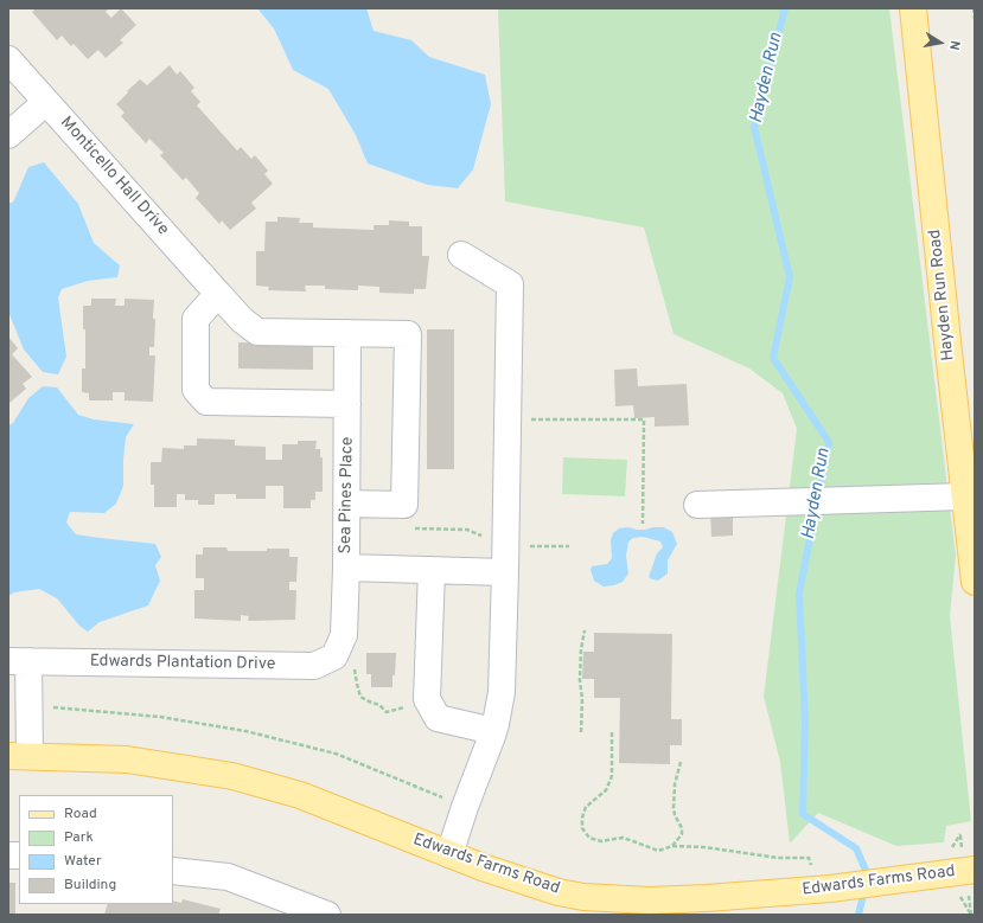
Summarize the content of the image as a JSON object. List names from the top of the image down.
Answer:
{
  "streets": {
    "main road": ["Hayden Run Road", "Edwards Farms Road"],
    "street": ["Monticello Hall Drive", "Sea Pines Place", "Edwards Plantation Drive"]
  },
  "crossings": [
    ["Monticello Hall Drive", "Sea Pines Place"],
    ["Sea Pines Place", "Edwards Plantation Drive"],
    ["Edwards Plantation Drive", "Edwards Farms Road"]
  ],
  "water": ["Hayden Run"],
  "legend": [
    "Road",
    "Park",
    "Water",
    "Building"
  ],
  "north": "right"
}
